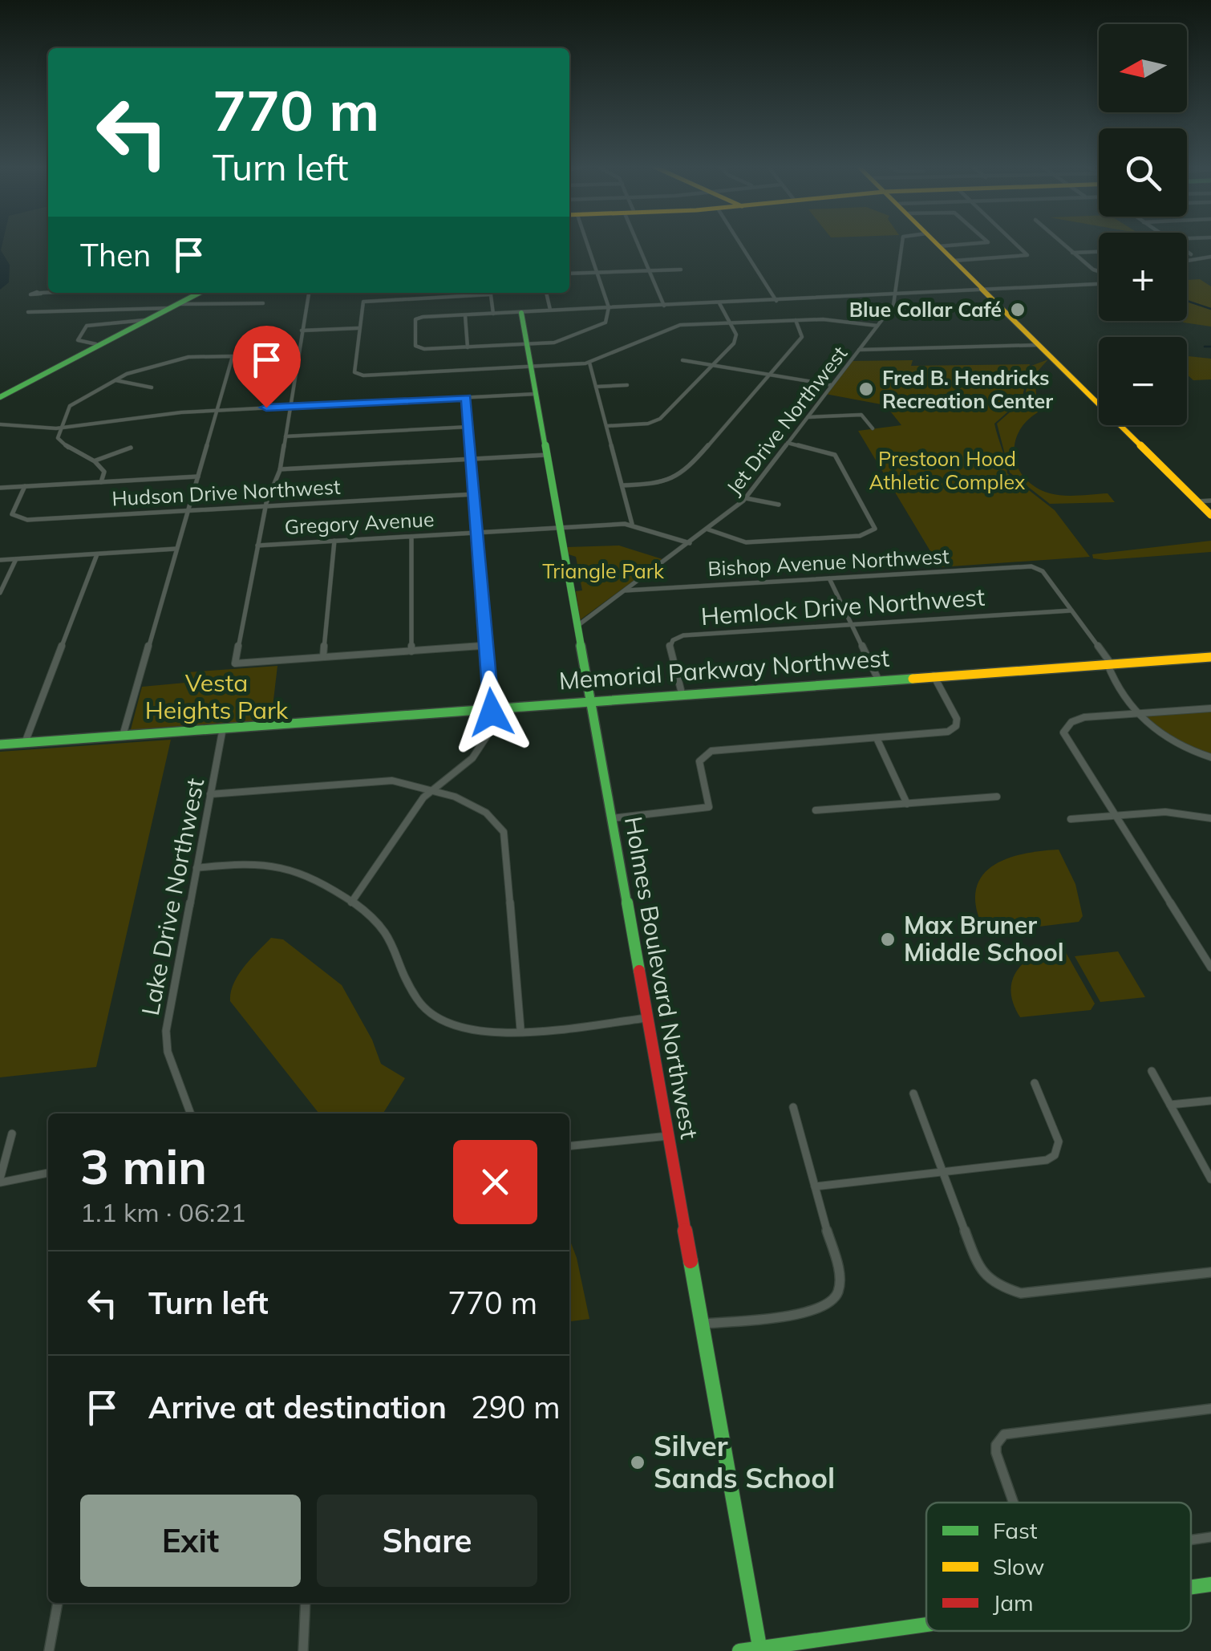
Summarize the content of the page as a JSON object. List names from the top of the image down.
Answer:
{
  "streets": {
    "street": [
      "Jet Drive Northwest",
      "Hudson Drive Northwest",
      "Gregory Avenue",
      "Bishop Avenue Northwest",
      "Hemlock Drive Northwest",
      "Memorial Parkway Northwest",
      "Lake Drive Northwest",
      "Holmes Boulevard Northwest"
    ]
  },
  "crossings": [
    ["Jet Drive Northwest", "Bishop Avenue Northwest"],
    ["Jet Drive Northwest", "Holmes Boulevard Northwest"],
    ["Gregory Avenue", "Holmes Boulevard Northwest"],
    ["Bishop Avenue Northwest", "Hemlock Drive Northwest"],
    ["Hemlock Drive Northwest", "Memorial Parkway Northwest"],
    ["Memorial Parkway Northwest", "Lake Drive Northwest"],
    ["Memorial Parkway Northwest", "Holmes Boulevard Northwest"]
  ],
  "parks": ["Prestoon Hood Athletic Complex", "Triangle Park", "Vesta Heights Park"],
  "places": [
    "Blue Collar Café",
    "Fred B. Hendricks Recreation Center",
    "Max Bruner Middle School",
    "Silver Sands School"
  ],
  "legend": ["Fast", "Slow", "Jam"],
  "north": "left",
  "page": {
    "map_buttons": ["+", "−"],
    "turn": ["770 m", "Turn left"],
    "then": "Then",
    "heading": ["3 min", "1.1 km · 06:21"],
    "list": [
      {
        "name": "Turn left",
        "value": "770 m"
      },
      {
        "name": "Arrive at destination",
        "value": "290 m"
      }
    ],
    "buttons": ["Exit", "Share"]
  }
}
